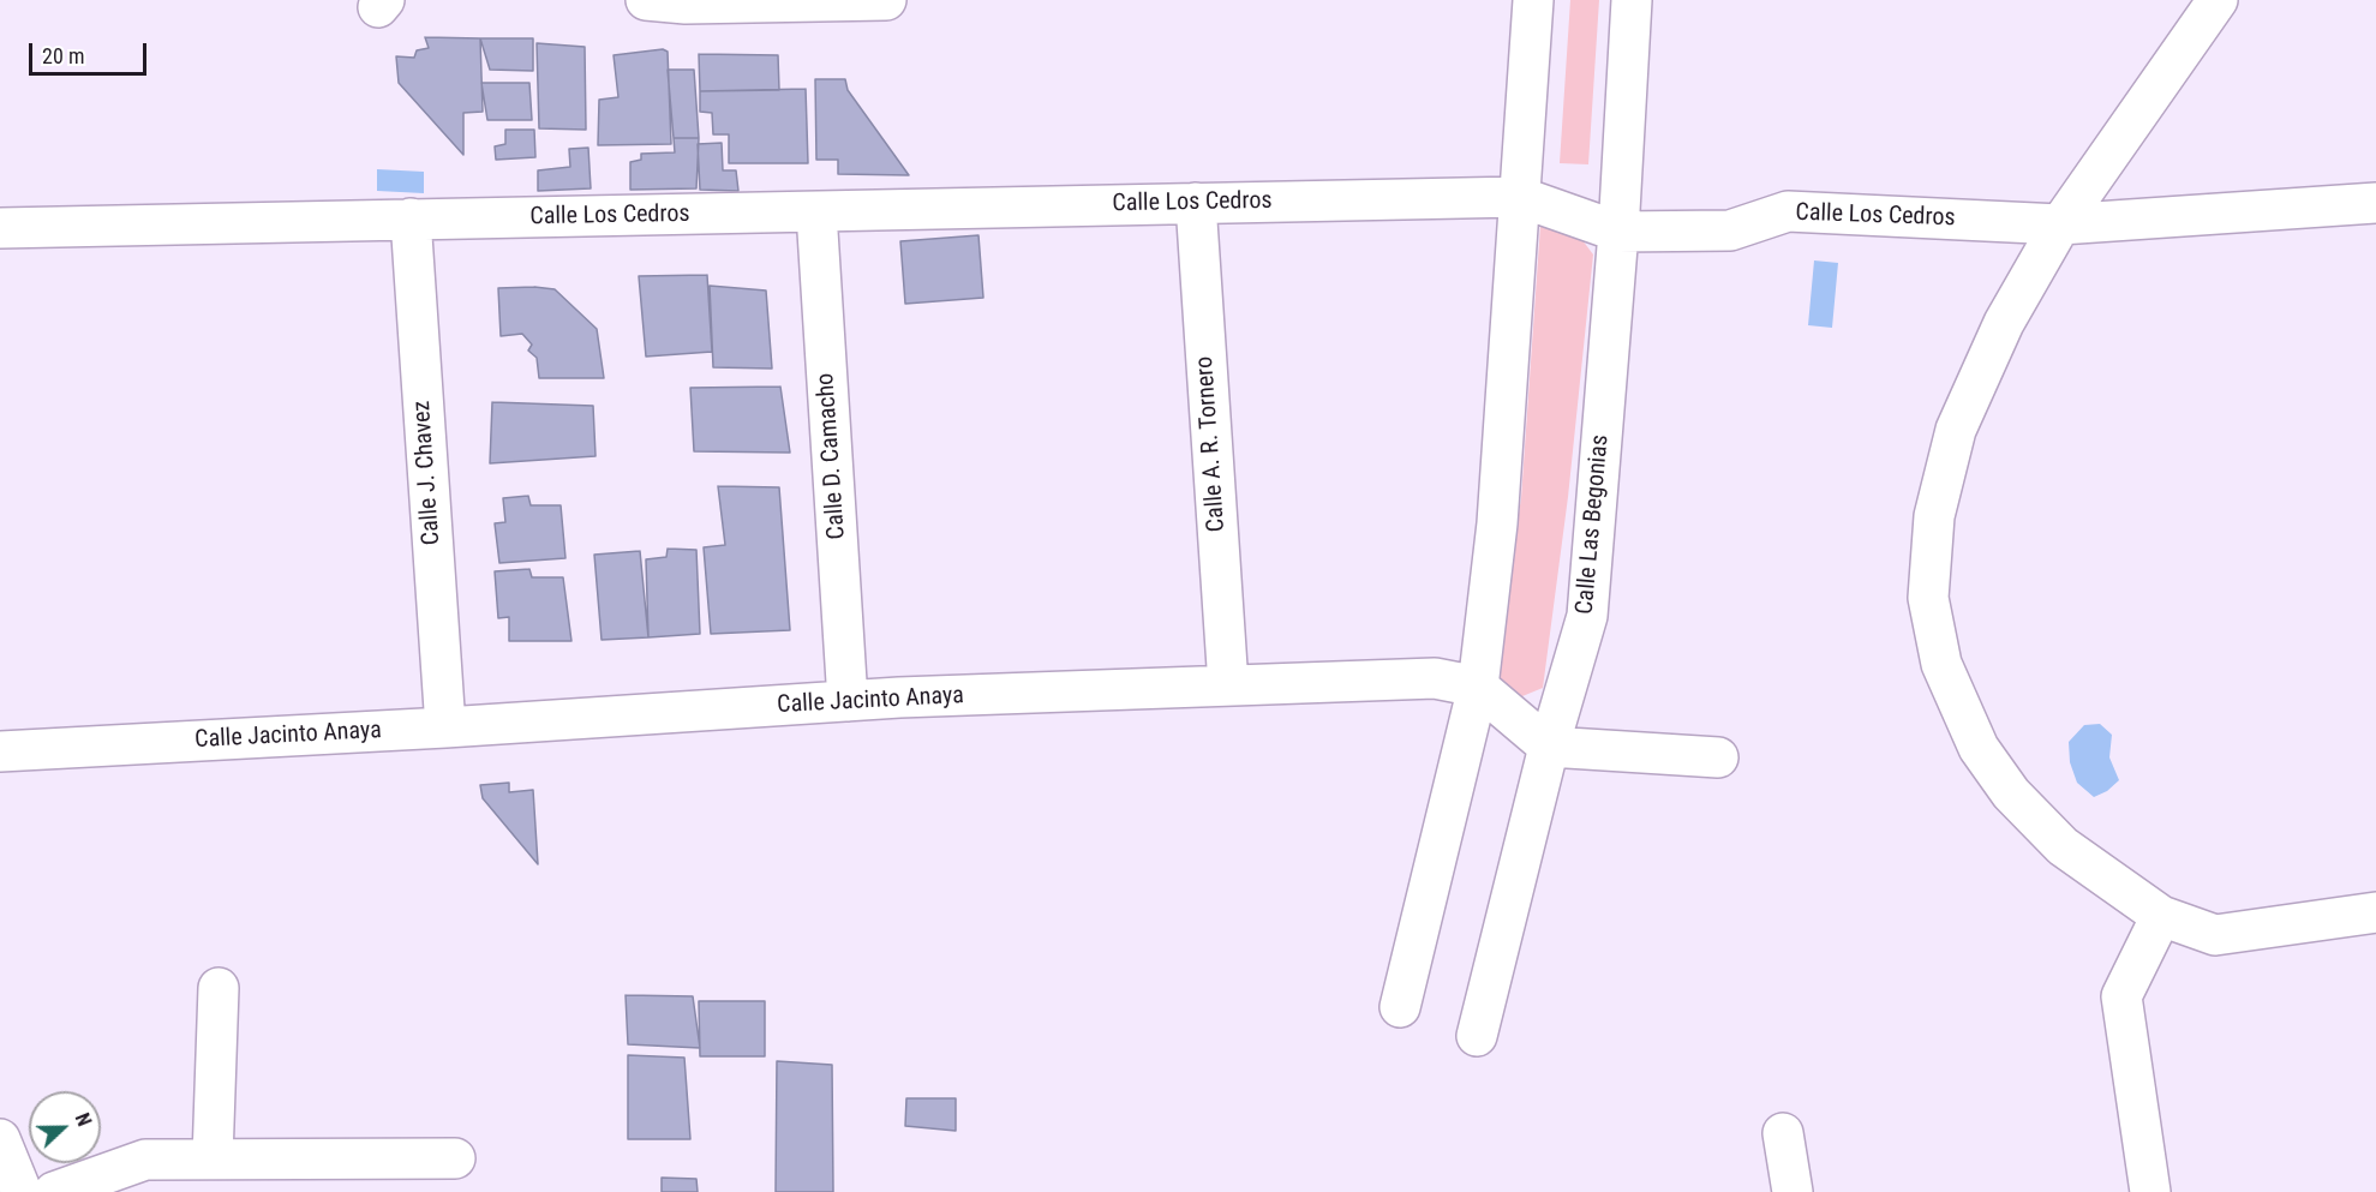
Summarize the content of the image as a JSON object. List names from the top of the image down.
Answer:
{
  "streets": {
    "street": [
      "Calle Los Cedros",
      "Calle A. R. Tornero",
      "Calle D. Camacho",
      "Calle J. Chavez",
      "Calle Las Begonias",
      "Calle Jacinto Anaya"
    ]
  },
  "crossings": [
    ["Calle Los Cedros", "Calle A. R. Tornero"],
    ["Calle Los Cedros", "Calle D. Camacho"],
    ["Calle Los Cedros", "Calle J. Chavez"],
    ["Calle Los Cedros", "Calle Las Begonias"],
    ["Calle A. R. Tornero", "Calle Jacinto Anaya"],
    ["Calle D. Camacho", "Calle Jacinto Anaya"],
    ["Calle J. Chavez", "Calle Jacinto Anaya"],
    ["Calle Las Begonias", "Calle Jacinto Anaya"]
  ],
  "scale_bar": "20 m",
  "north": "right"
}
